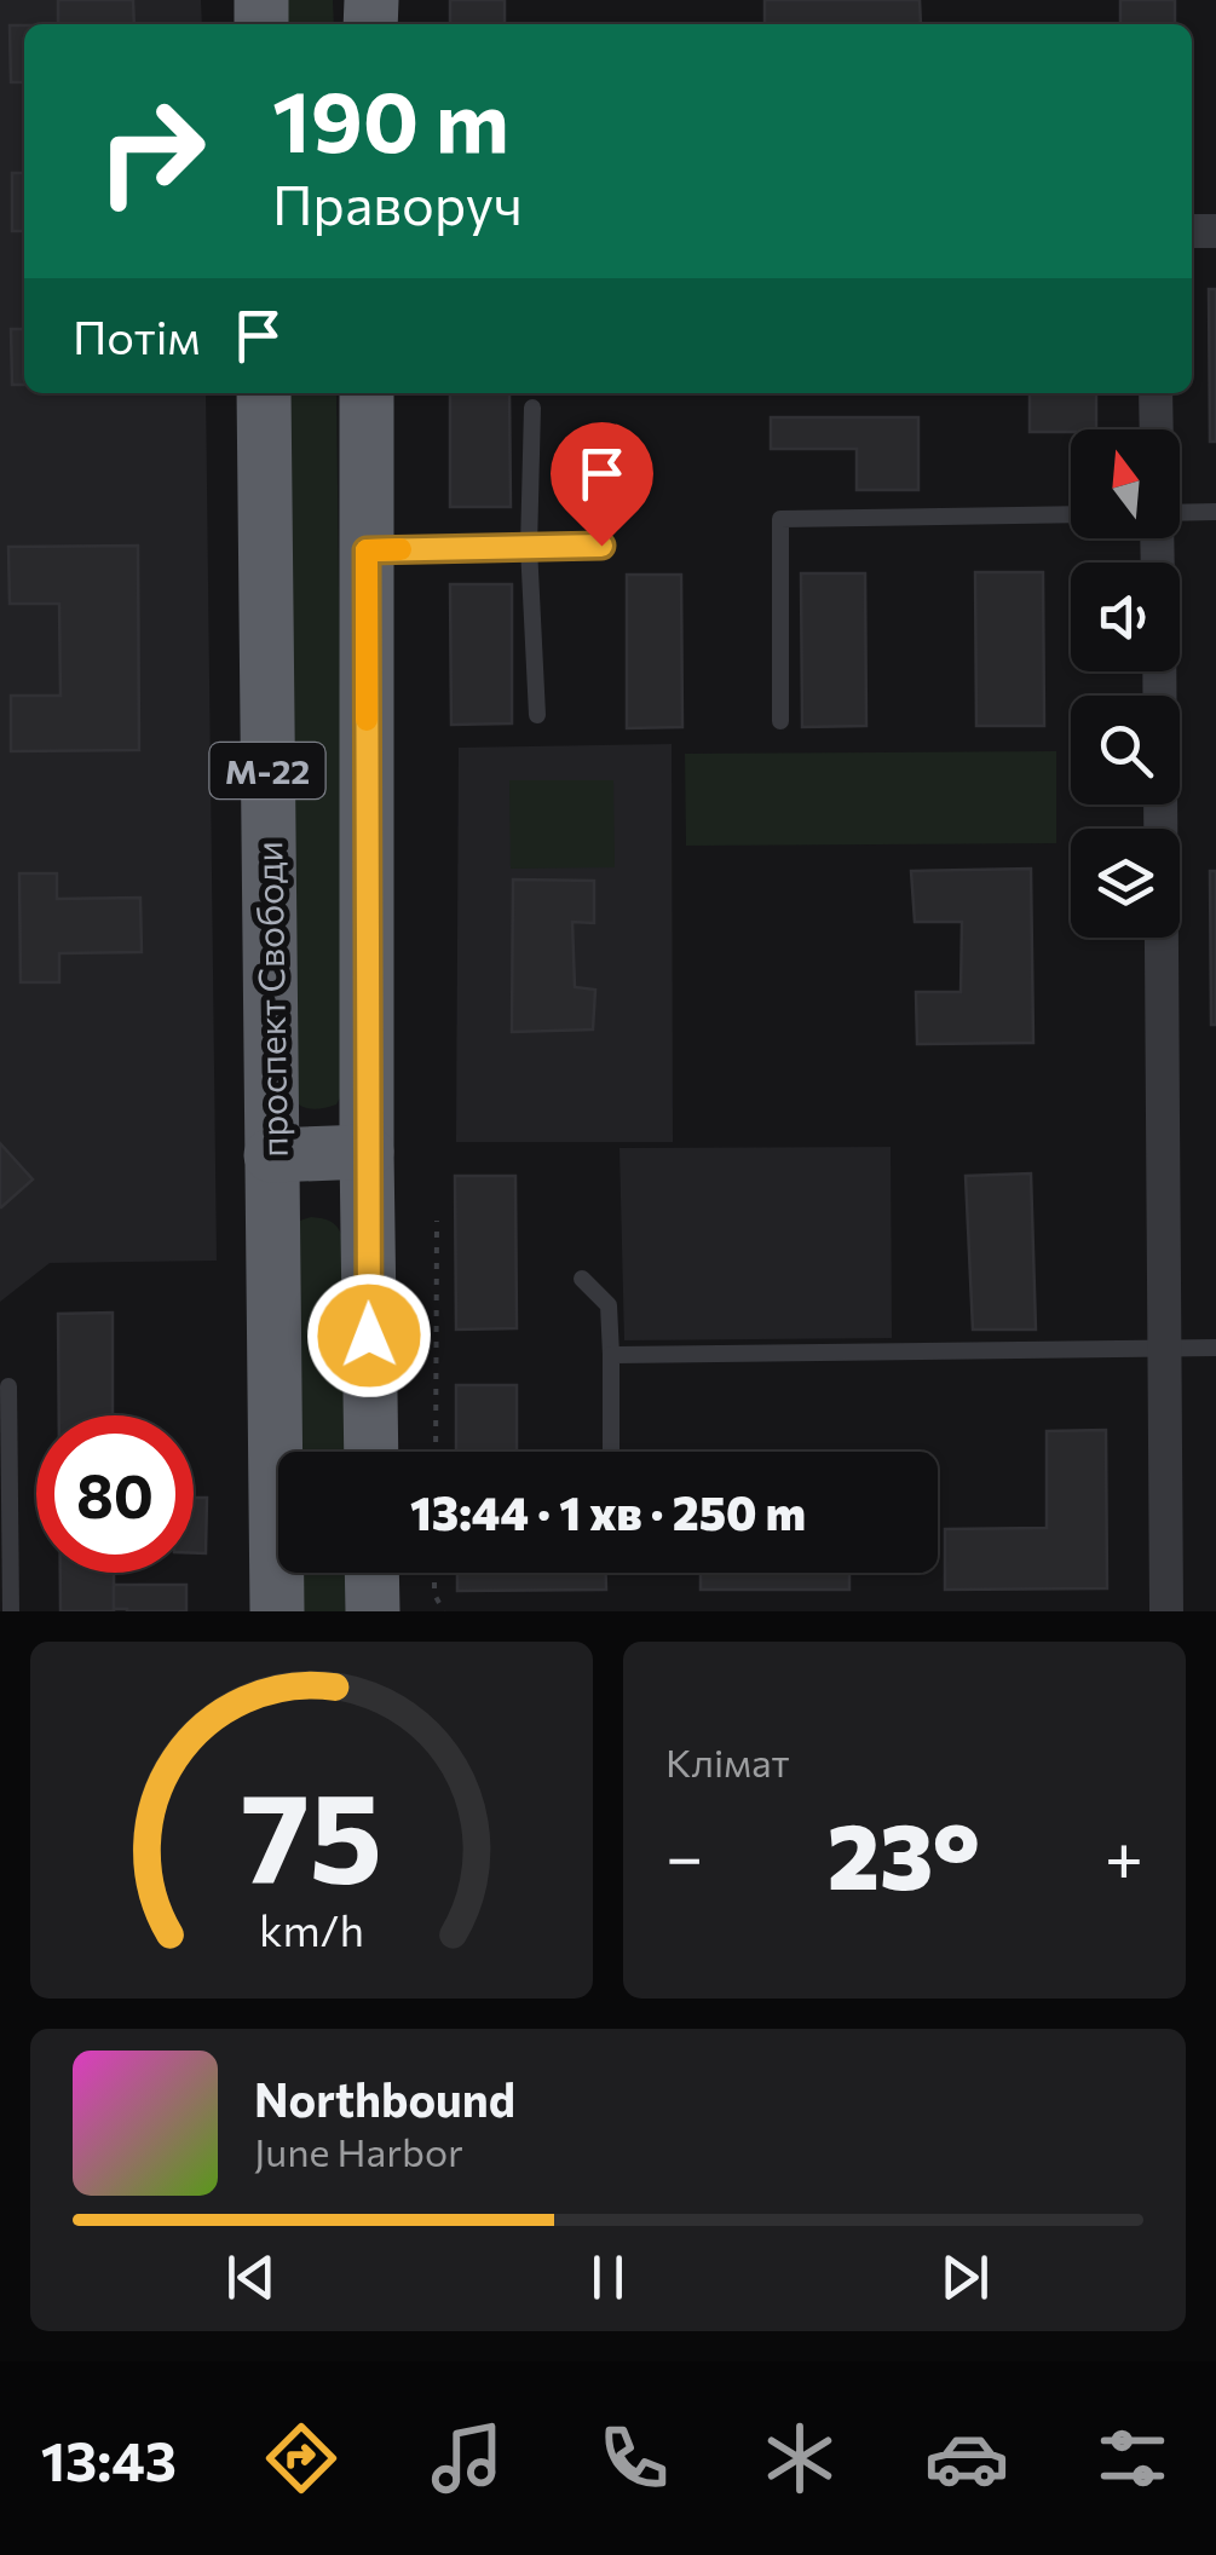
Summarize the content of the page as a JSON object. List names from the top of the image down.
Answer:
{
  "streets": {
    "highway": ["М-22", "проспект Свободи"]
  },
  "north": "top",
  "page": {
    "turn": ["190 m", "Праворуч"],
    "then": "Потім",
    "limit": "80",
    "trip": "13:44 · 1 хв · 250 m",
    "tile": "Клімат",
    "heat": ["−", "23°", "+"],
    "song": ["Northbound", "June Harbor"],
    "tabs": "13:43",
    "gauge": ["75", "km/h"]
  }
}
